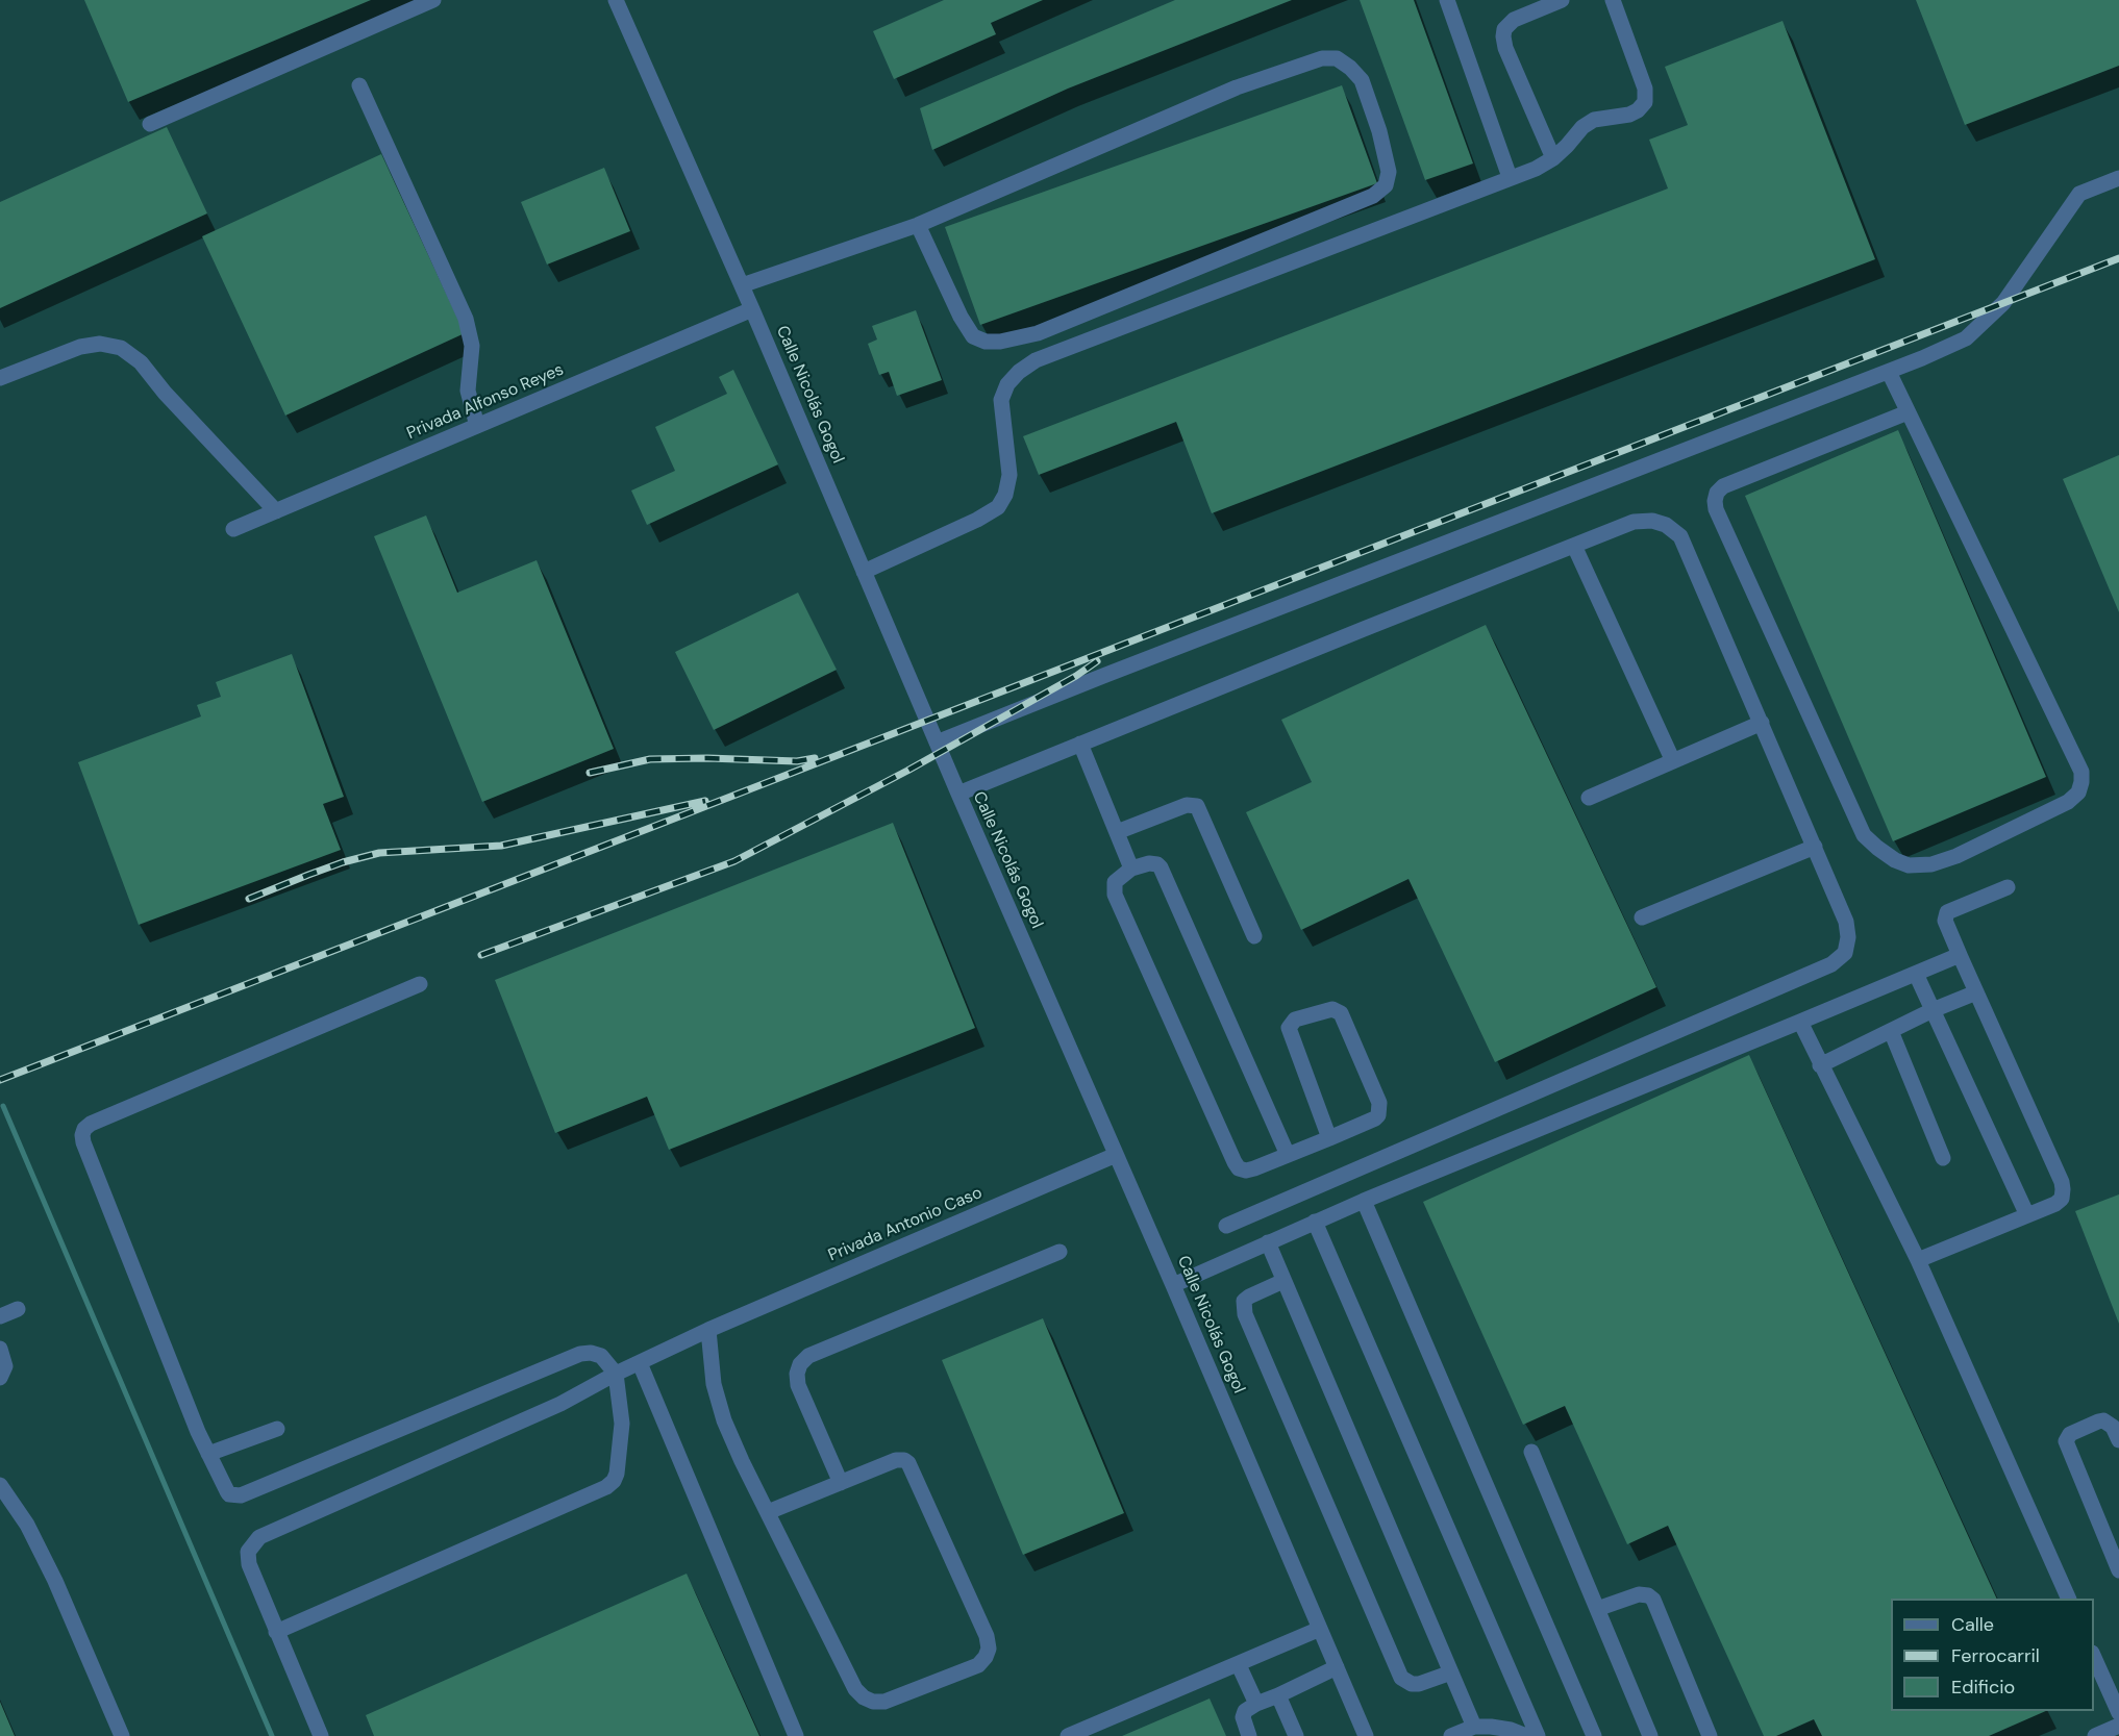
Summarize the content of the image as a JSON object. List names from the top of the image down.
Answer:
{
  "streets": {
    "street": ["Calle Nicolás Gogol", "Privada Alfonso Reyes", "Privada Antonio Caso"]
  },
  "crossings": [
    ["Calle Nicolás Gogol", "Privada Alfonso Reyes"],
    ["Calle Nicolás Gogol", "Privada Antonio Caso"]
  ],
  "legend": ["Calle", "Ferrocarril", "Edificio"]
}
